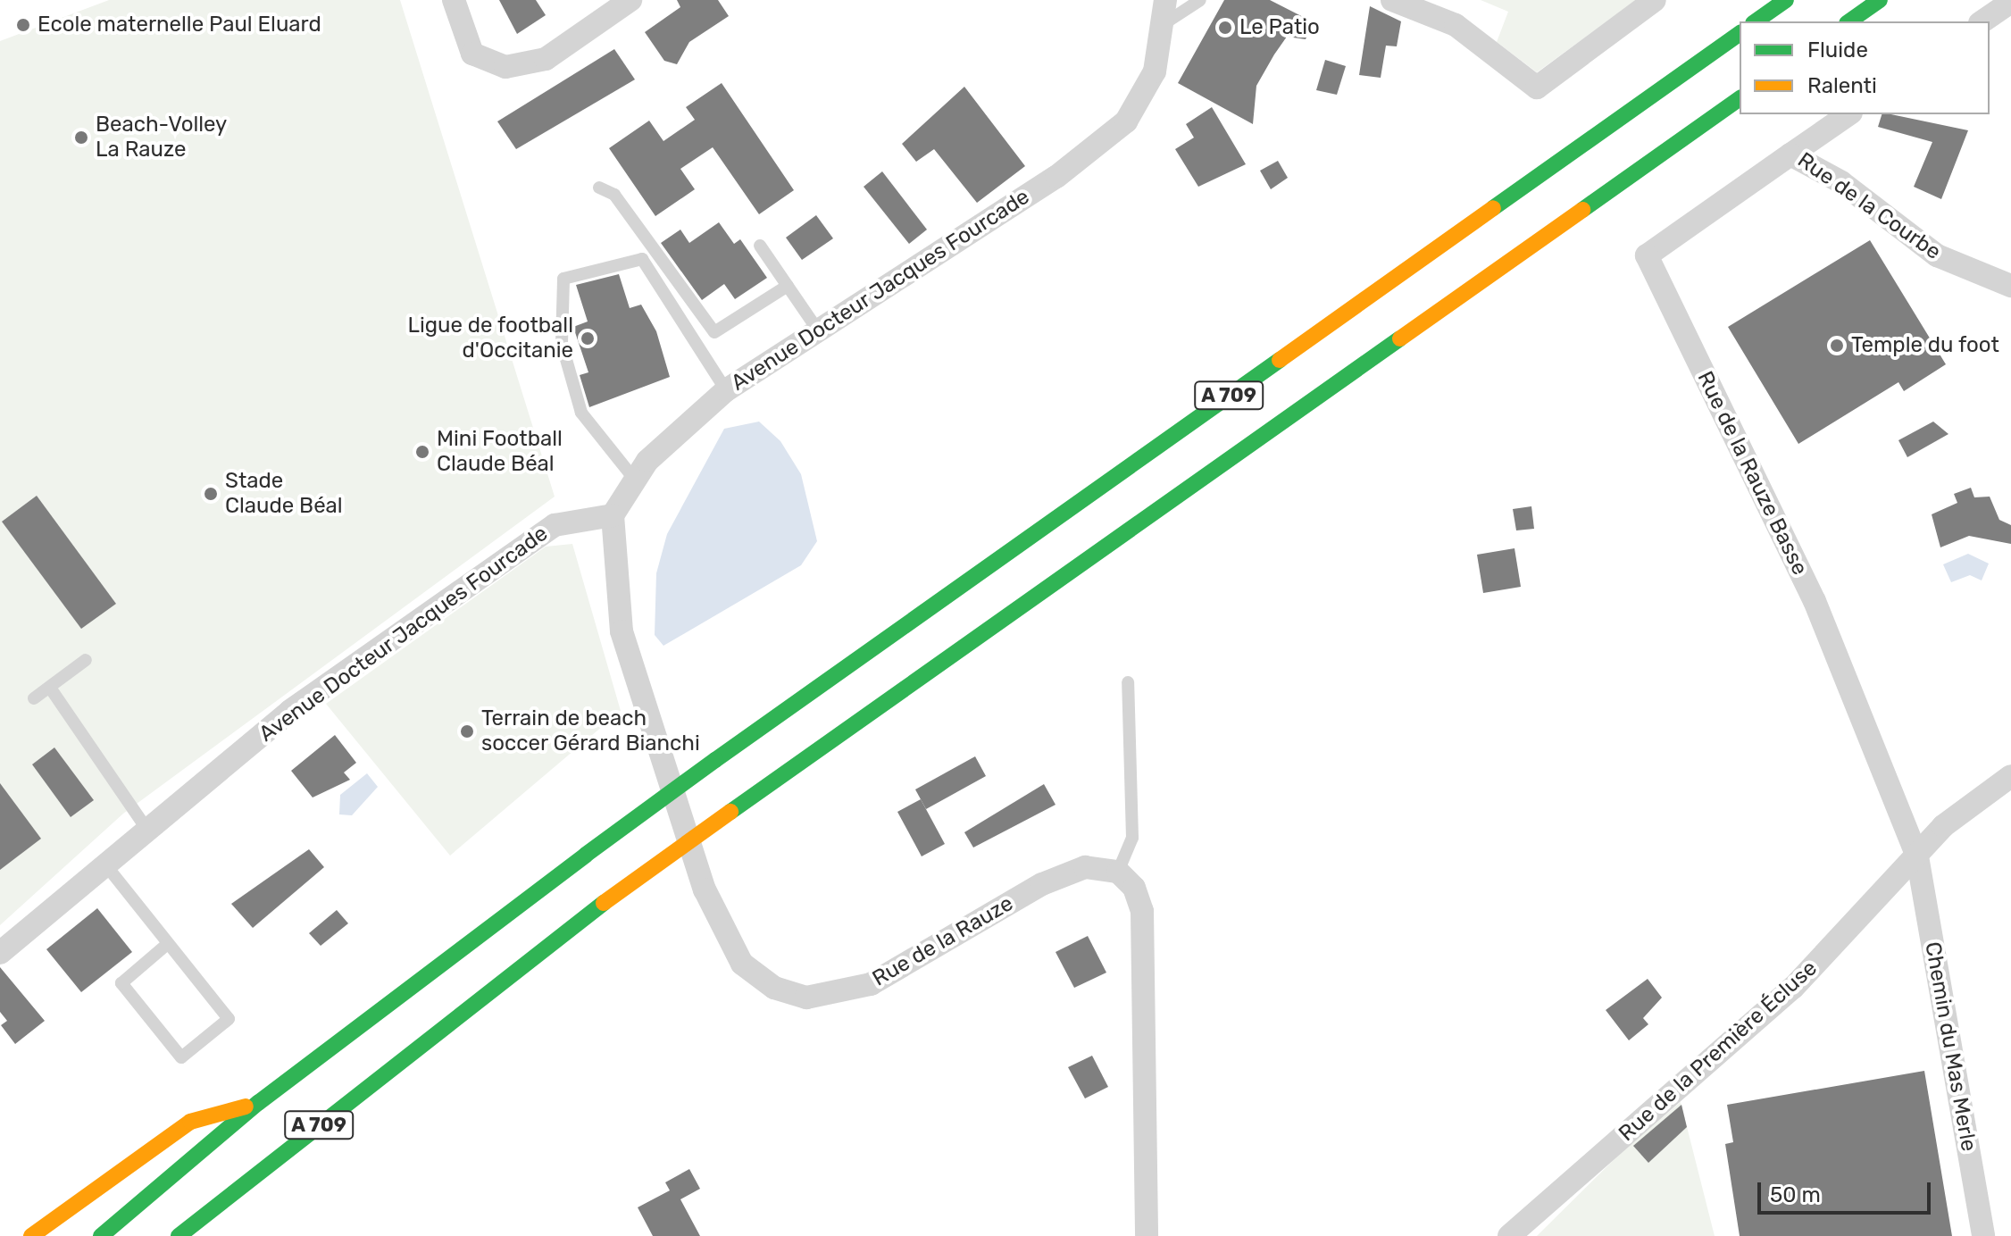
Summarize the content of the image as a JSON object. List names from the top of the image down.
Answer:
{
  "streets": {
    "highway": ["A 709"],
    "street": [
      "Rue de la Courbe",
      "Avenue Docteur Jacques Fourcade",
      "Rue de la Rauze Basse",
      "Rue de la Rauze",
      "Chemin du Mas Merle",
      "Rue de la Première Écluse"
    ]
  },
  "crossings": [
    ["Rue de la Courbe", "Rue de la Rauze Basse"],
    ["Avenue Docteur Jacques Fourcade", "Rue de la Rauze"],
    ["Rue de la Rauze Basse", "Chemin du Mas Merle"],
    ["Rue de la Rauze Basse", "Rue de la Première Écluse"],
    ["Chemin du Mas Merle", "Rue de la Première Écluse"]
  ],
  "places": [
    "Ecole maternelle Paul Eluard",
    "Le Patio",
    "Beach-Volley La Rauze",
    "Ligue de football d'Occitanie",
    "Temple du foot",
    "Mini Football Claude Béal",
    "Stade Claude Béal",
    "Terrain de beach soccer Gérard Bianchi"
  ],
  "legend": ["Fluide", "Ralenti"],
  "scale_bar": "50 m"
}
